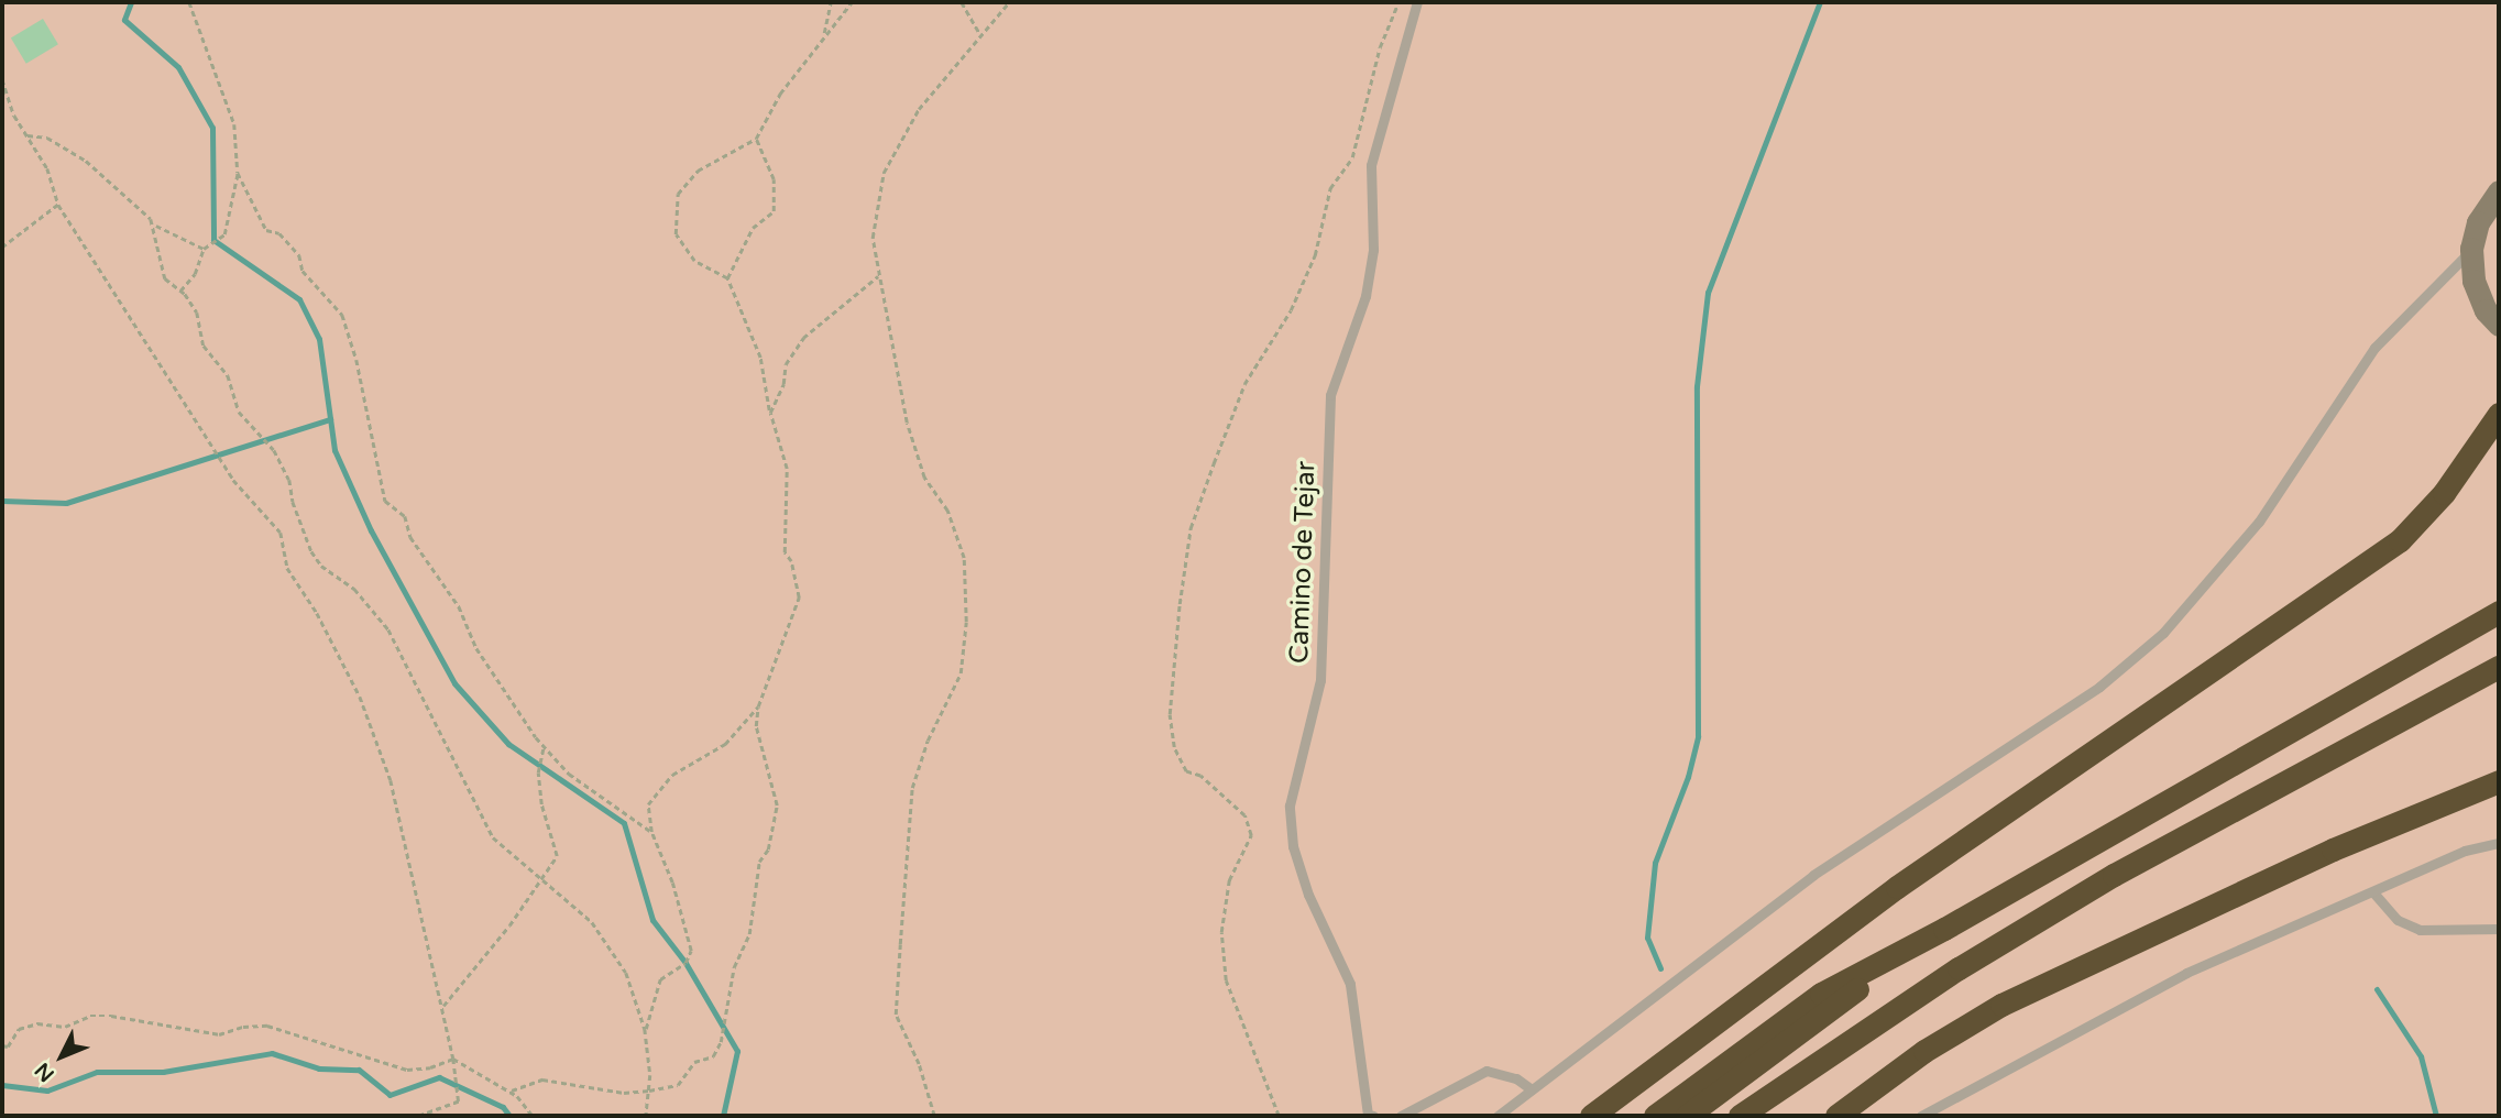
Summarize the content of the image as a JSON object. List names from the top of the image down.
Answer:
{
  "streets": {
    "lane": ["Camino de Tejar"]
  },
  "north": "bottom left"
}
